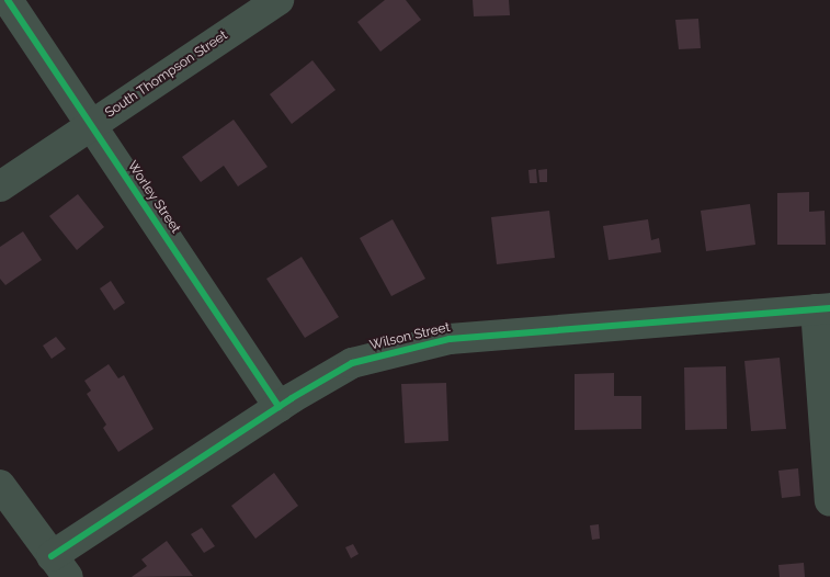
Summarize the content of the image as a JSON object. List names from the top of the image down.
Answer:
{
  "streets": {
    "street": ["South Thompson Street", "Worley Street", "Wilson Street"]
  },
  "crossings": [
    ["South Thompson Street", "Worley Street"],
    ["Worley Street", "Wilson Street"]
  ]
}
